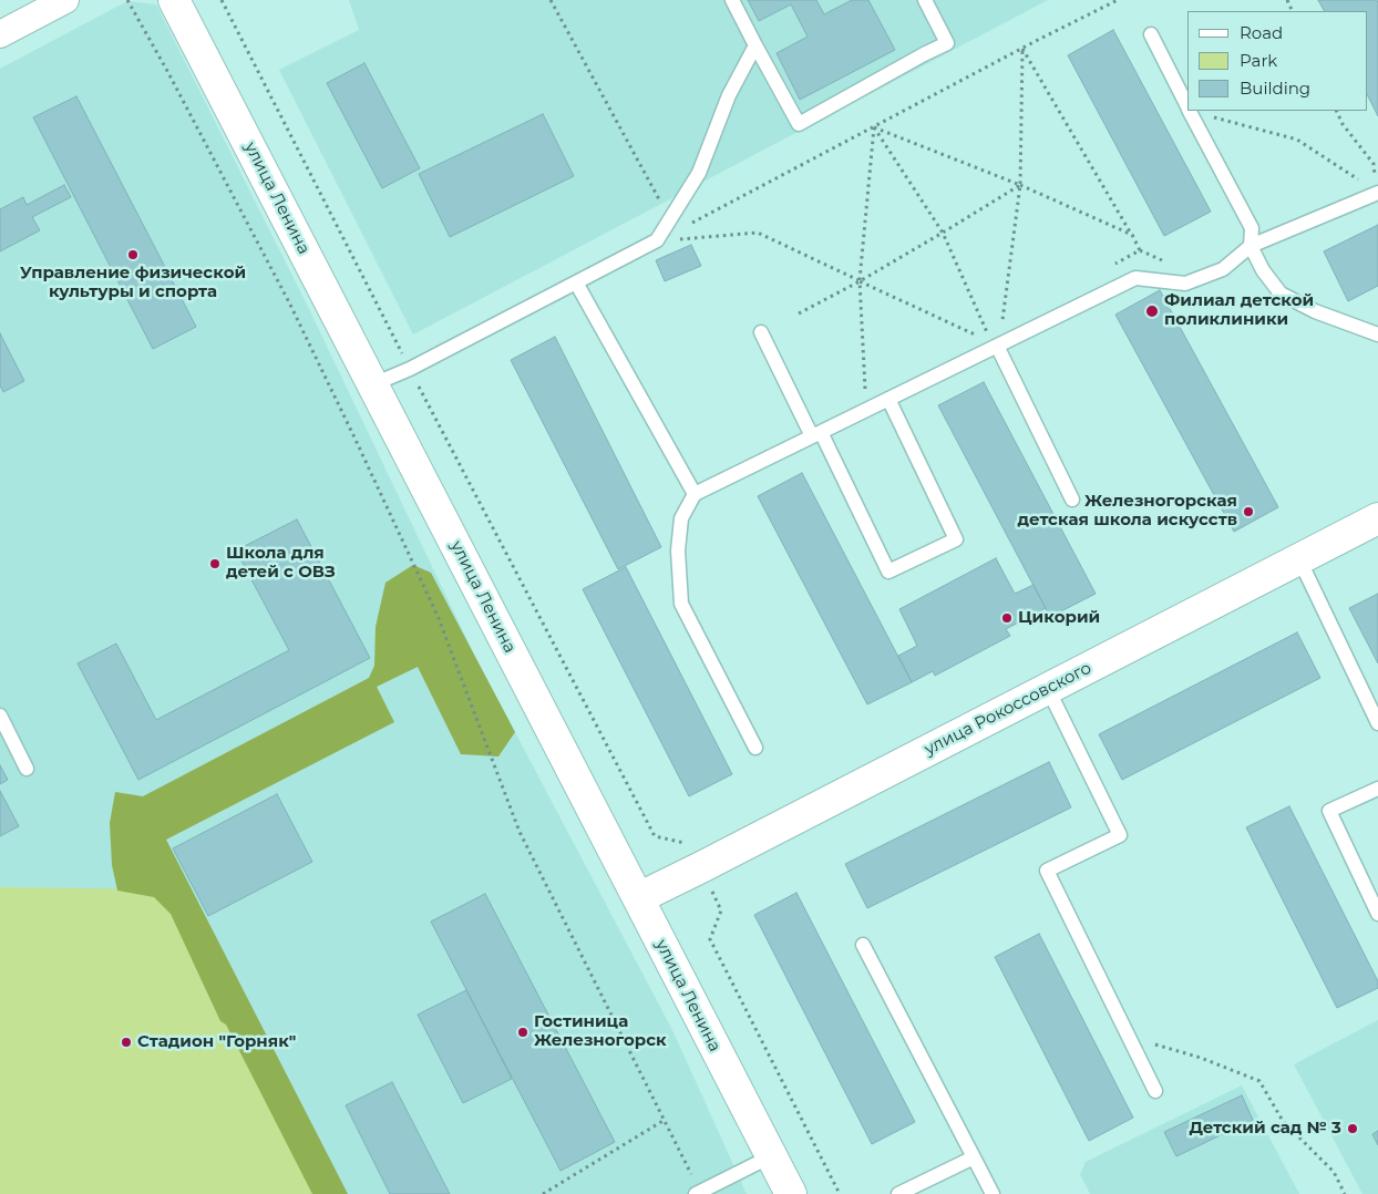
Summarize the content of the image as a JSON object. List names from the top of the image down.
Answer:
{
  "streets": {
    "main road": ["улица Ленина", "улица Рокоссовского"]
  },
  "crossings": [
    ["улица Ленина", "улица Рокоссовского"]
  ],
  "places": [
    "Управление физической культуры и спорта",
    "Филиал детской поликлиники",
    "Железногорская детская школа искусств",
    "Школа для детей с ОВЗ",
    "Цикорий",
    "Гостиница Железногорск",
    "Стадион \"Горняк\"",
    "Детский сад № 3"
  ],
  "legend": ["Road", "Park", "Building"]
}
